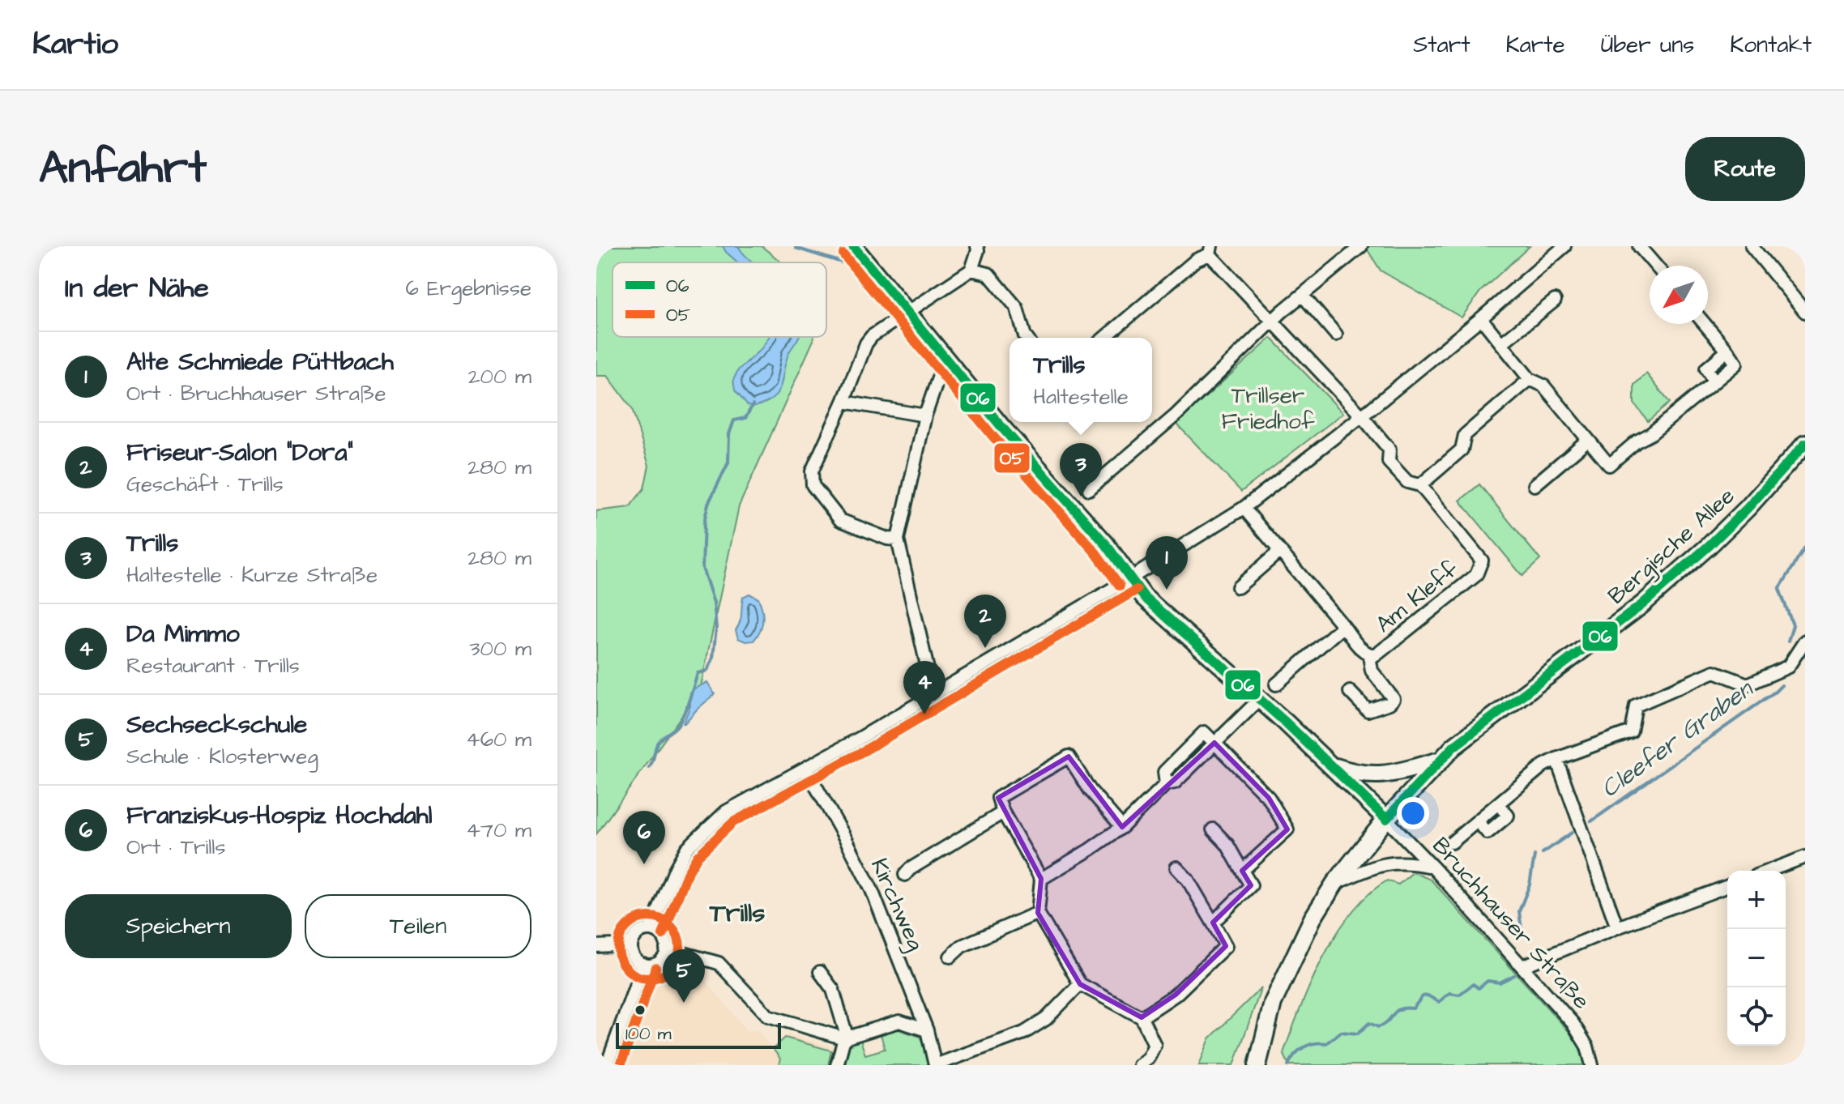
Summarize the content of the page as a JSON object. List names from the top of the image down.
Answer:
{
  "streets": {
    "street": [
      "Bergische Allee",
      "Am Kleff",
      "Kirchweg",
      "Bruchhauser Straße"
    ]
  },
  "crossings": [
    ["Bergische Allee", "Bruchhauser Straße"]
  ],
  "districts": ["Trills"],
  "water": ["Cleefer Graben"],
  "parks": ["Trillser Friedhof"],
  "lines": ["transit line O6", "transit line O5"],
  "legend": ["O6", "O5"],
  "scale_bar": "100 m",
  "north": "bottom left",
  "page": {
    "header": "Kartio",
    "nav": [
      "Start",
      "Karte",
      "Über uns",
      "Kontakt"
    ],
    "title": "Anfahrt",
    "buttons": [
      "Route",
      ["Speichern", "Teilen"]
    ],
    "heading": ["In der Nähe", "6 Ergebnisse"],
    "list": [
      {
        "mark": "1",
        "name": "Alte Schmiede Püttbach",
        "note": "Ort · Bruchhauser Straße",
        "value": "200 m"
      },
      {
        "mark": "2",
        "name": "Friseur-Salon \"Dora\"",
        "note": "Geschäft · Trills",
        "value": "280 m"
      },
      {
        "mark": "3",
        "name": "Trills",
        "note": "Haltestelle · Kurze Straße",
        "value": "280 m"
      },
      {
        "mark": "4",
        "name": "Da Mimmo",
        "note": "Restaurant · Trills",
        "value": "300 m"
      },
      {
        "mark": "5",
        "name": "Sechseckschule",
        "note": "Schule · Klosterweg",
        "value": "460 m"
      },
      {
        "mark": "6",
        "name": "Franziskus-Hospiz Hochdahl",
        "note": "Ort · Trills",
        "value": "470 m"
      }
    ],
    "popup": ["Trills", "Haltestelle"],
    "pins": [
      "3",
      "1",
      "2",
      "4",
      "6",
      "5"
    ],
    "map_buttons": ["+", "−"],
    "scale": "100 m"
  }
}
